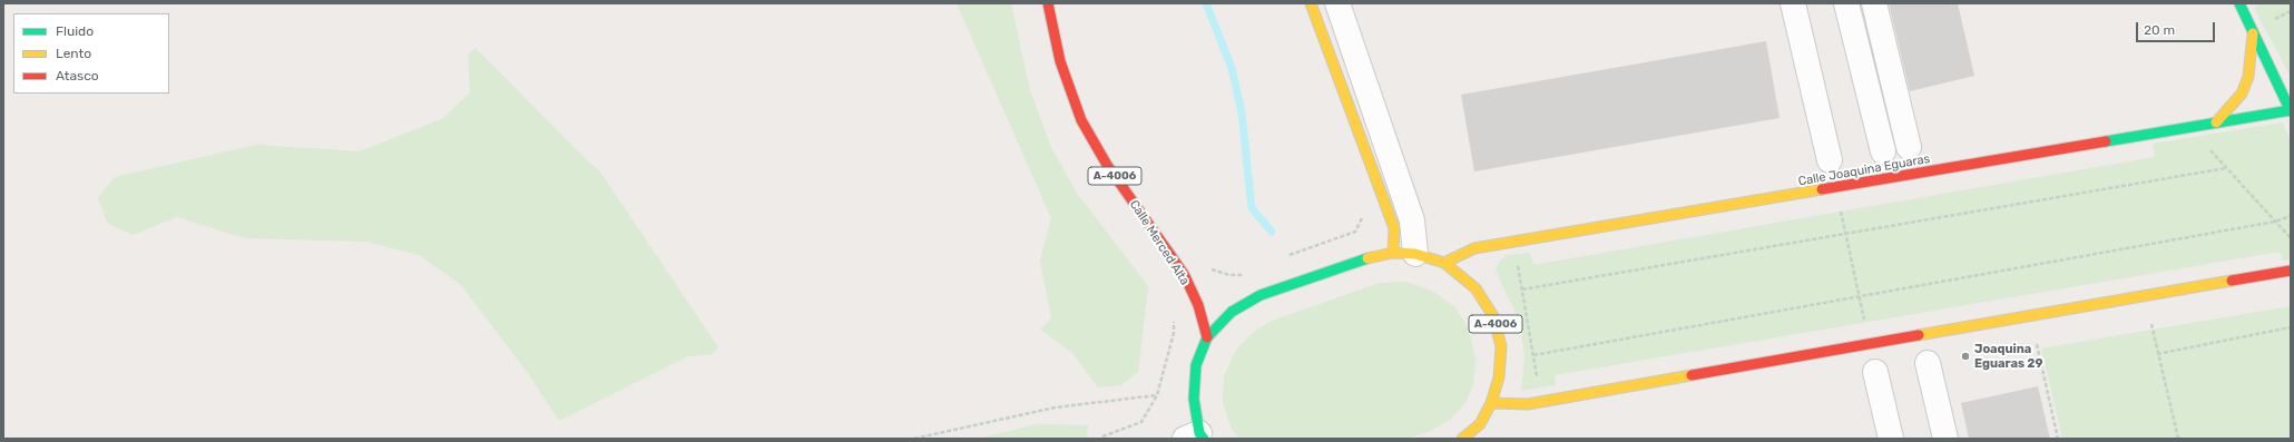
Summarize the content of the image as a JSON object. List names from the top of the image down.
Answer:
{
  "streets": {
    "main road": ["Calle Joaquina Eguaras", "A-4006", "Calle Merced Alta"]
  },
  "crossings": [
    ["Calle Joaquina Eguaras", "A-4006"]
  ],
  "places": ["Joaquina Eguaras 29"],
  "legend": ["Fluido", "Lento", "Atasco"],
  "scale_bar": "20 m"
}
